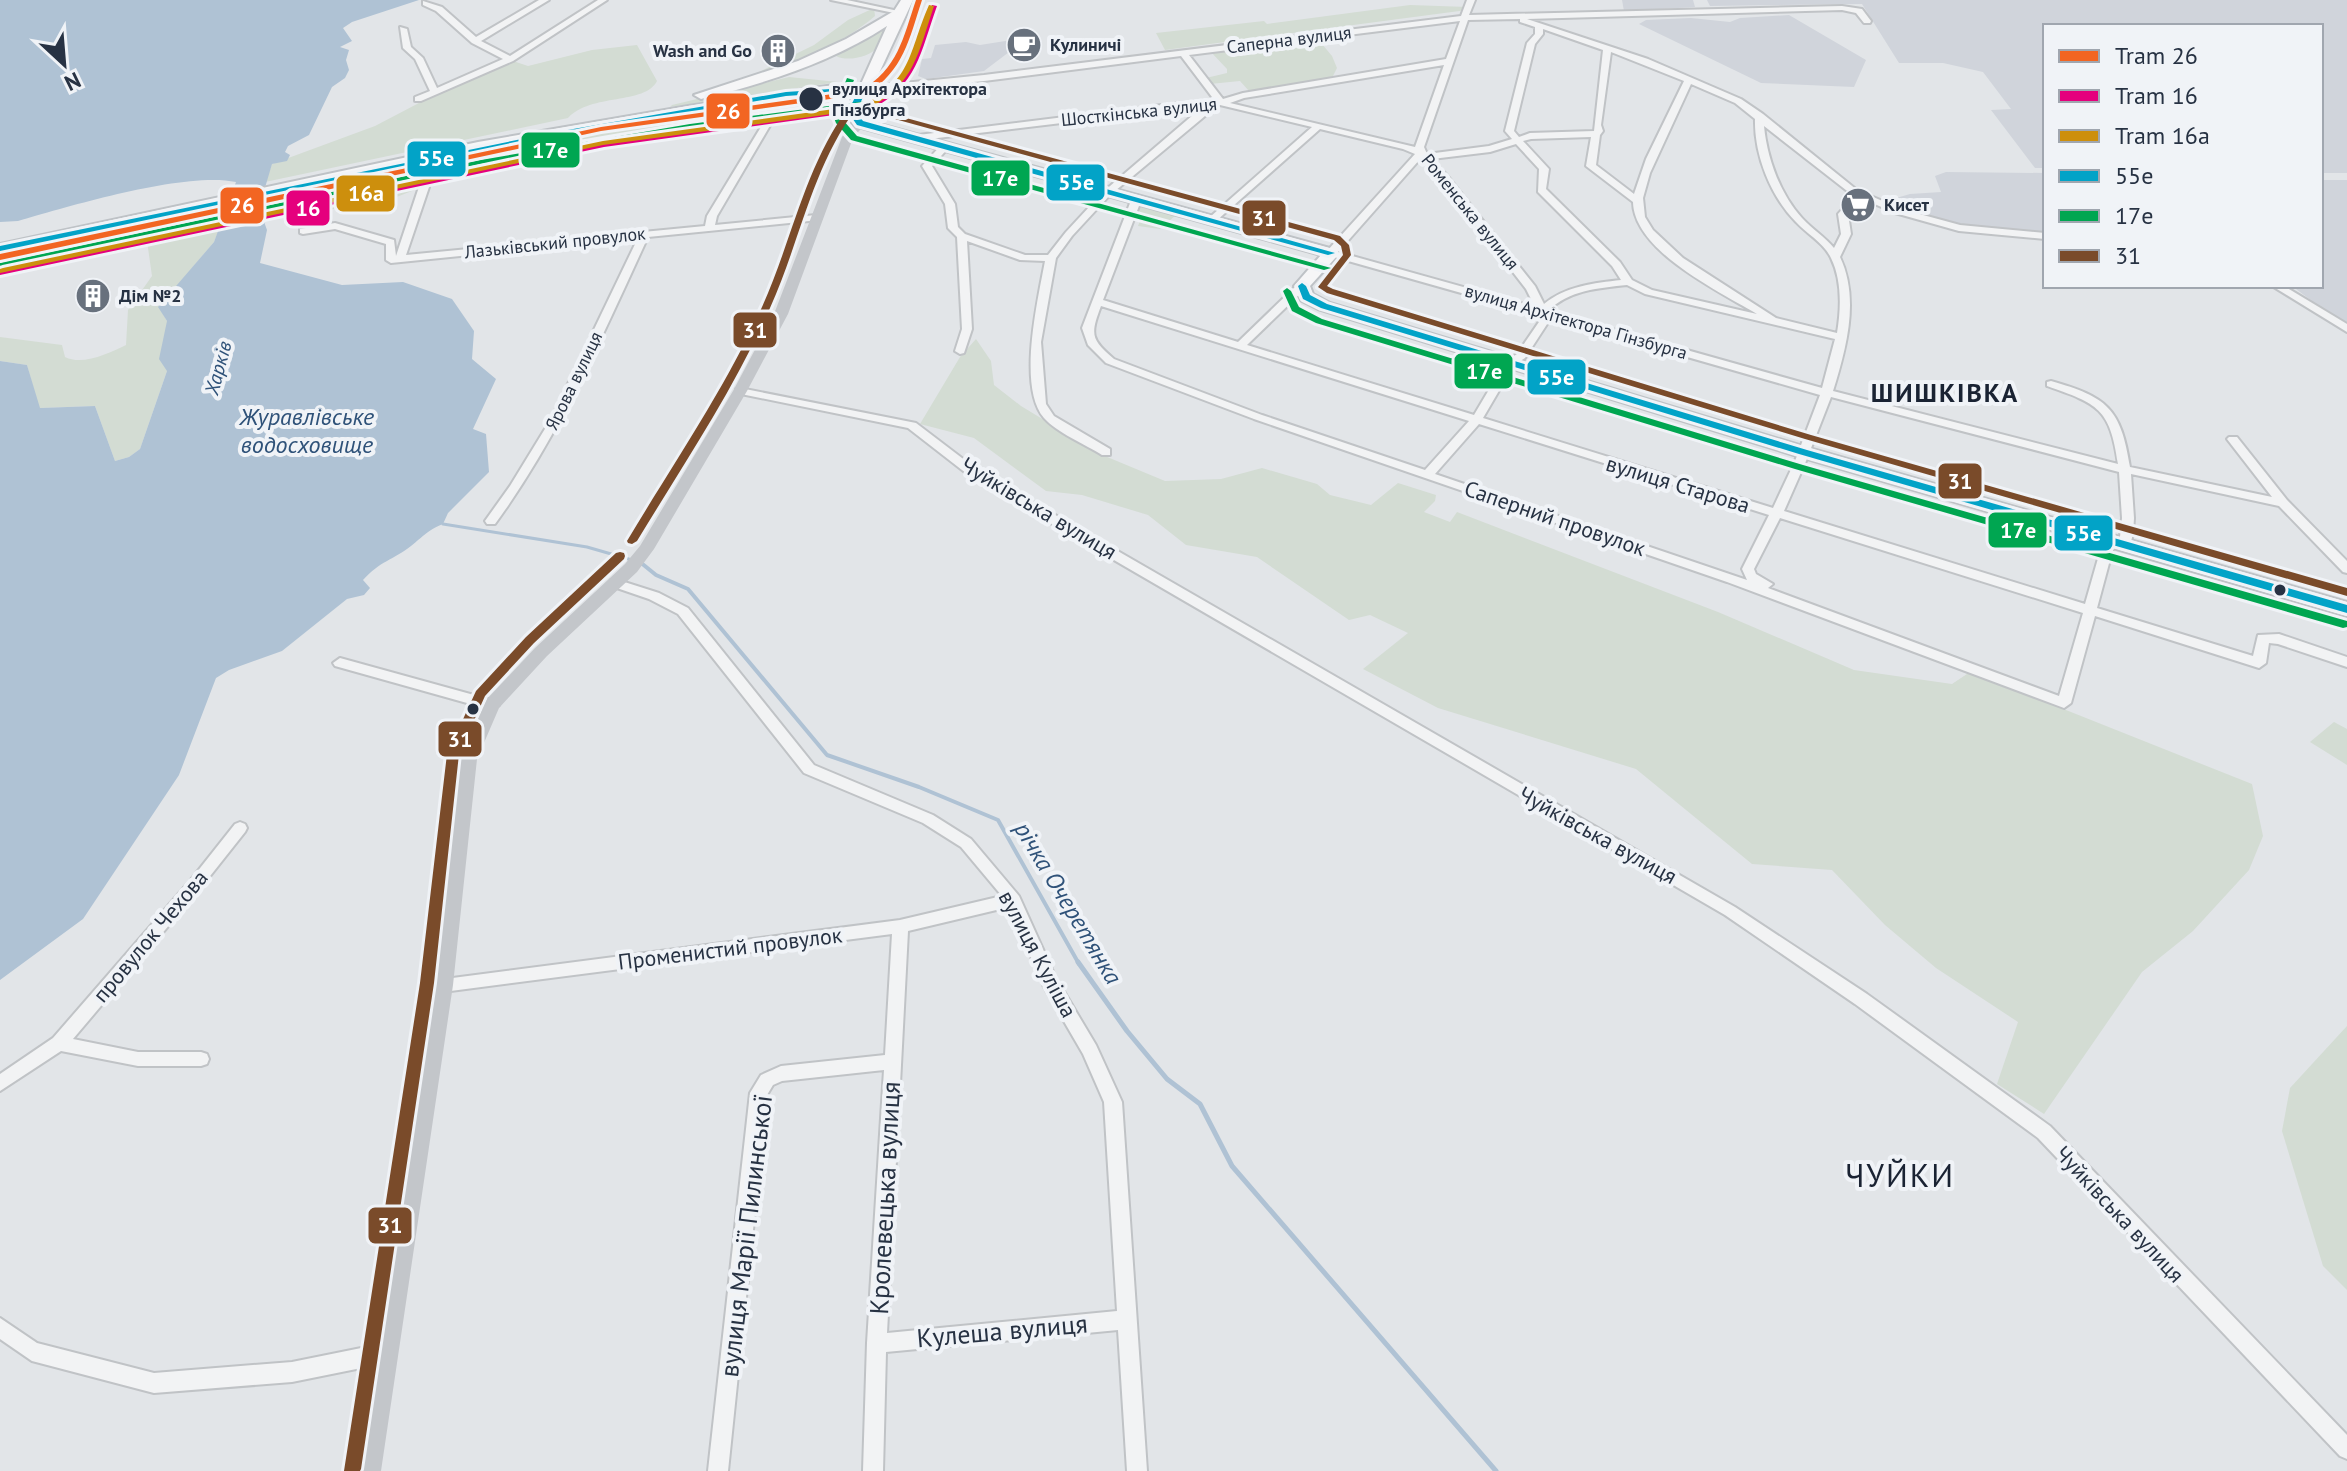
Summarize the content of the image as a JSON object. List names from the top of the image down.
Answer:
{
  "streets": {
    "main road": ["вулиця Архітектора Гінзбурга"],
    "street": [
      "Саперна вулиця",
      "Шосткінська вулиця",
      "Роменська вулиця",
      "Лазьківський провулок",
      "Ярова вулиця",
      "вулиця Старова",
      "Чуйківська вулиця",
      "Саперний провулок",
      "провулок Чехова",
      "Променистий провулок",
      "вулиця Куліша",
      "Кролевецька вулиця",
      "вулиця Марії Пилинської",
      "Кулеша вулиця"
    ]
  },
  "crossings": [
    ["Саперна вулиця", "Роменська вулиця"],
    ["Шосткінська вулиця", "Роменська вулиця"],
    ["Шосткінська вулиця", "вулиця Архітектора Гінзбурга"],
    ["Роменська вулиця", "вулиця Архітектора Гінзбурга"],
    ["Лазьківський провулок", "Ярова вулиця"],
    ["вулиця Старова", "Саперний провулок"],
    ["Променистий провулок", "вулиця Куліша"],
    ["Променистий провулок", "Кролевецька вулиця"],
    ["вулиця Куліша", "Кулеша вулиця"],
    ["Кролевецька вулиця", "вулиця Марії Пилинської"],
    ["Кролевецька вулиця", "Кулеша вулиця"]
  ],
  "districts": ["ШИШКІВКА", "ЧУЙКИ"],
  "water": ["Харків", "Журавлівське водосховище", "річка Очеретянка"],
  "places": {
    "cafe": ["Кулиничі"],
    "building": ["Wash and Go", "Дім №2"],
    "other": ["вулиця Архітектора Гінзбурга"],
    "supermarket": ["Кисет"]
  },
  "lines": [
    "tram line 26",
    "tram line 16",
    "tram line 16a",
    "transit line 17е",
    "transit line 55е",
    "transit line 31"
  ],
  "legend": [
    "Tram 26",
    "Tram 16",
    "Tram 16a",
    "55е",
    "17е",
    "31"
  ],
  "north": "bottom right"
}
